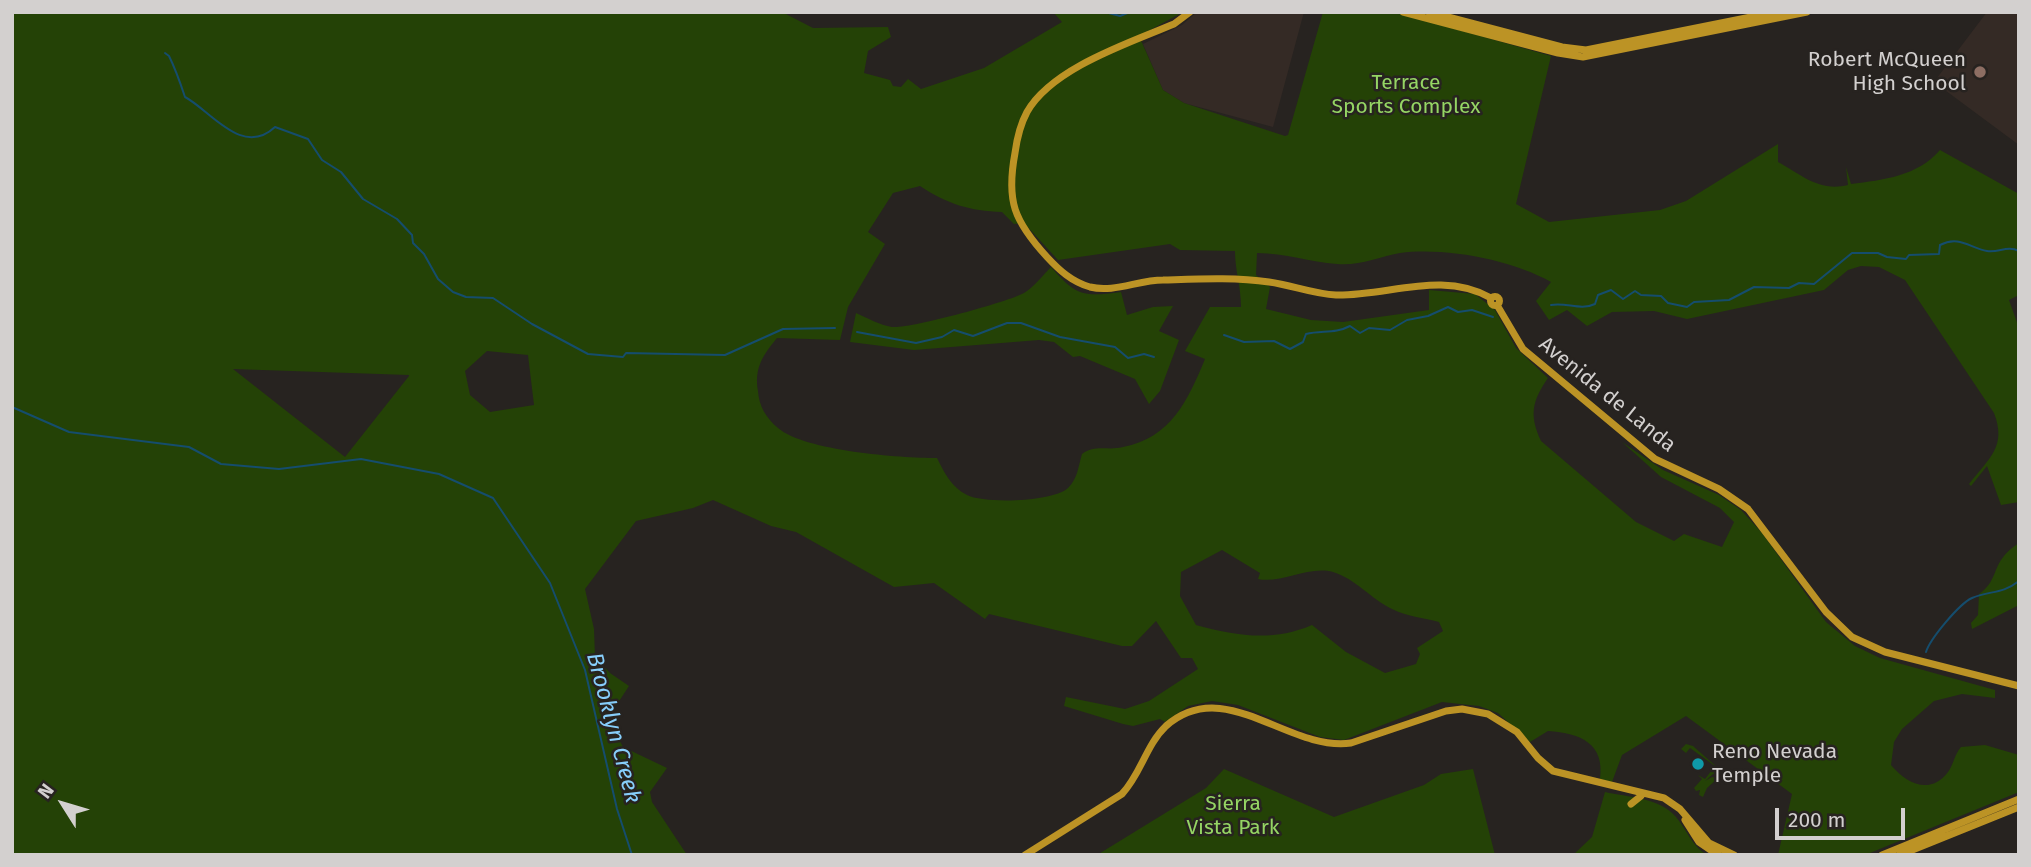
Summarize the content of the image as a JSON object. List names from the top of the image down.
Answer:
{
  "streets": {
    "street": ["Avenida de Landa"]
  },
  "water": ["Brooklyn Creek"],
  "parks": ["Terrace Sports Complex", "Sierra Vista Park"],
  "places": ["Robert McQueen High School", "Reno Nevada Temple"],
  "scale_bar": "200 m",
  "north": "top left"
}
